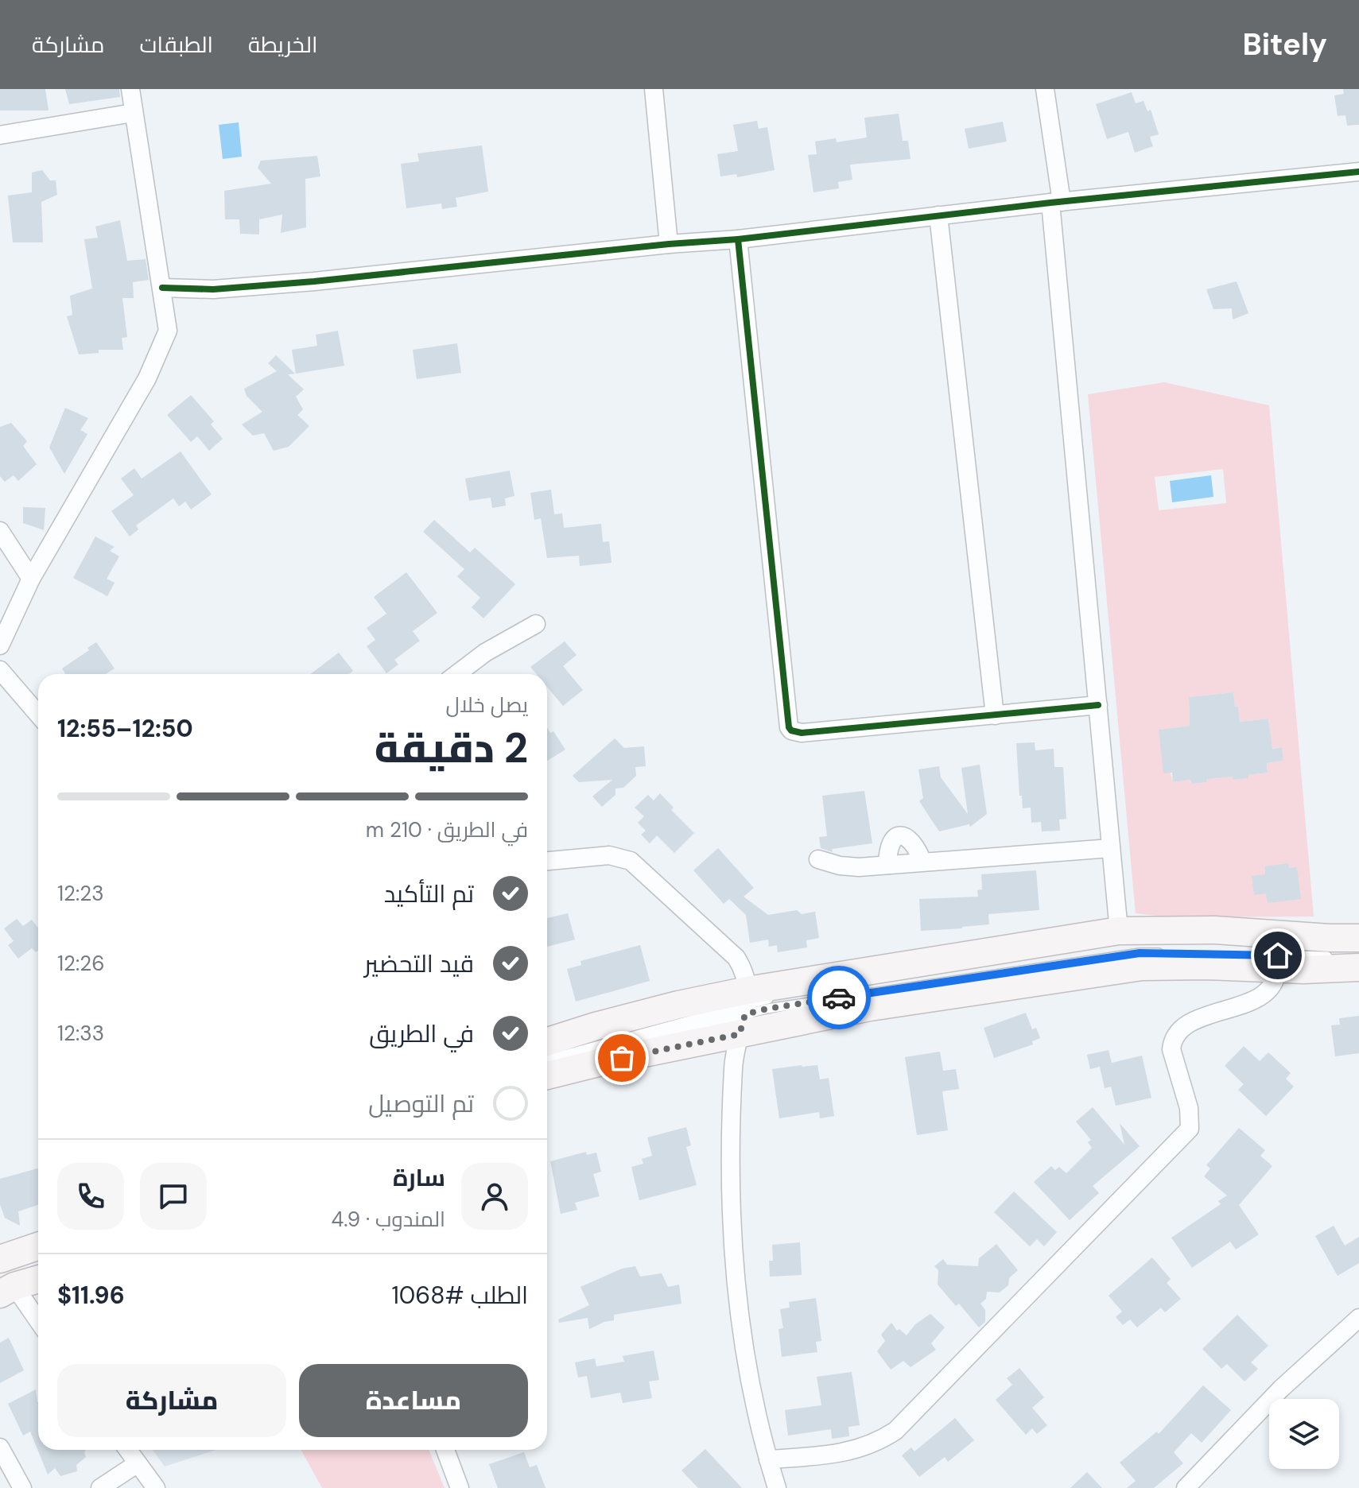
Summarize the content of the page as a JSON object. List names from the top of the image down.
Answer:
{
  "page": {
    "header": "Bitely",
    "nav": ["الخريطة", "الطبقات", "مشاركة"],
    "heading": ["2 دقيقة", "يصل خلال", "12:50–12:55"],
    "panel": [
      "سارة",
      "المندوب · 4.9",
      "الطلب #1068",
      "$11.96"
    ],
    "bar": "في الطريق · 210 m",
    "list": [
      ["تم التأكيد", "12:23"],
      ["قيد التحضير", "12:26"],
      ["في الطريق", "12:33"],
      "تم التوصيل"
    ],
    "buttons": ["مساعدة", "مشاركة"]
  }
}
